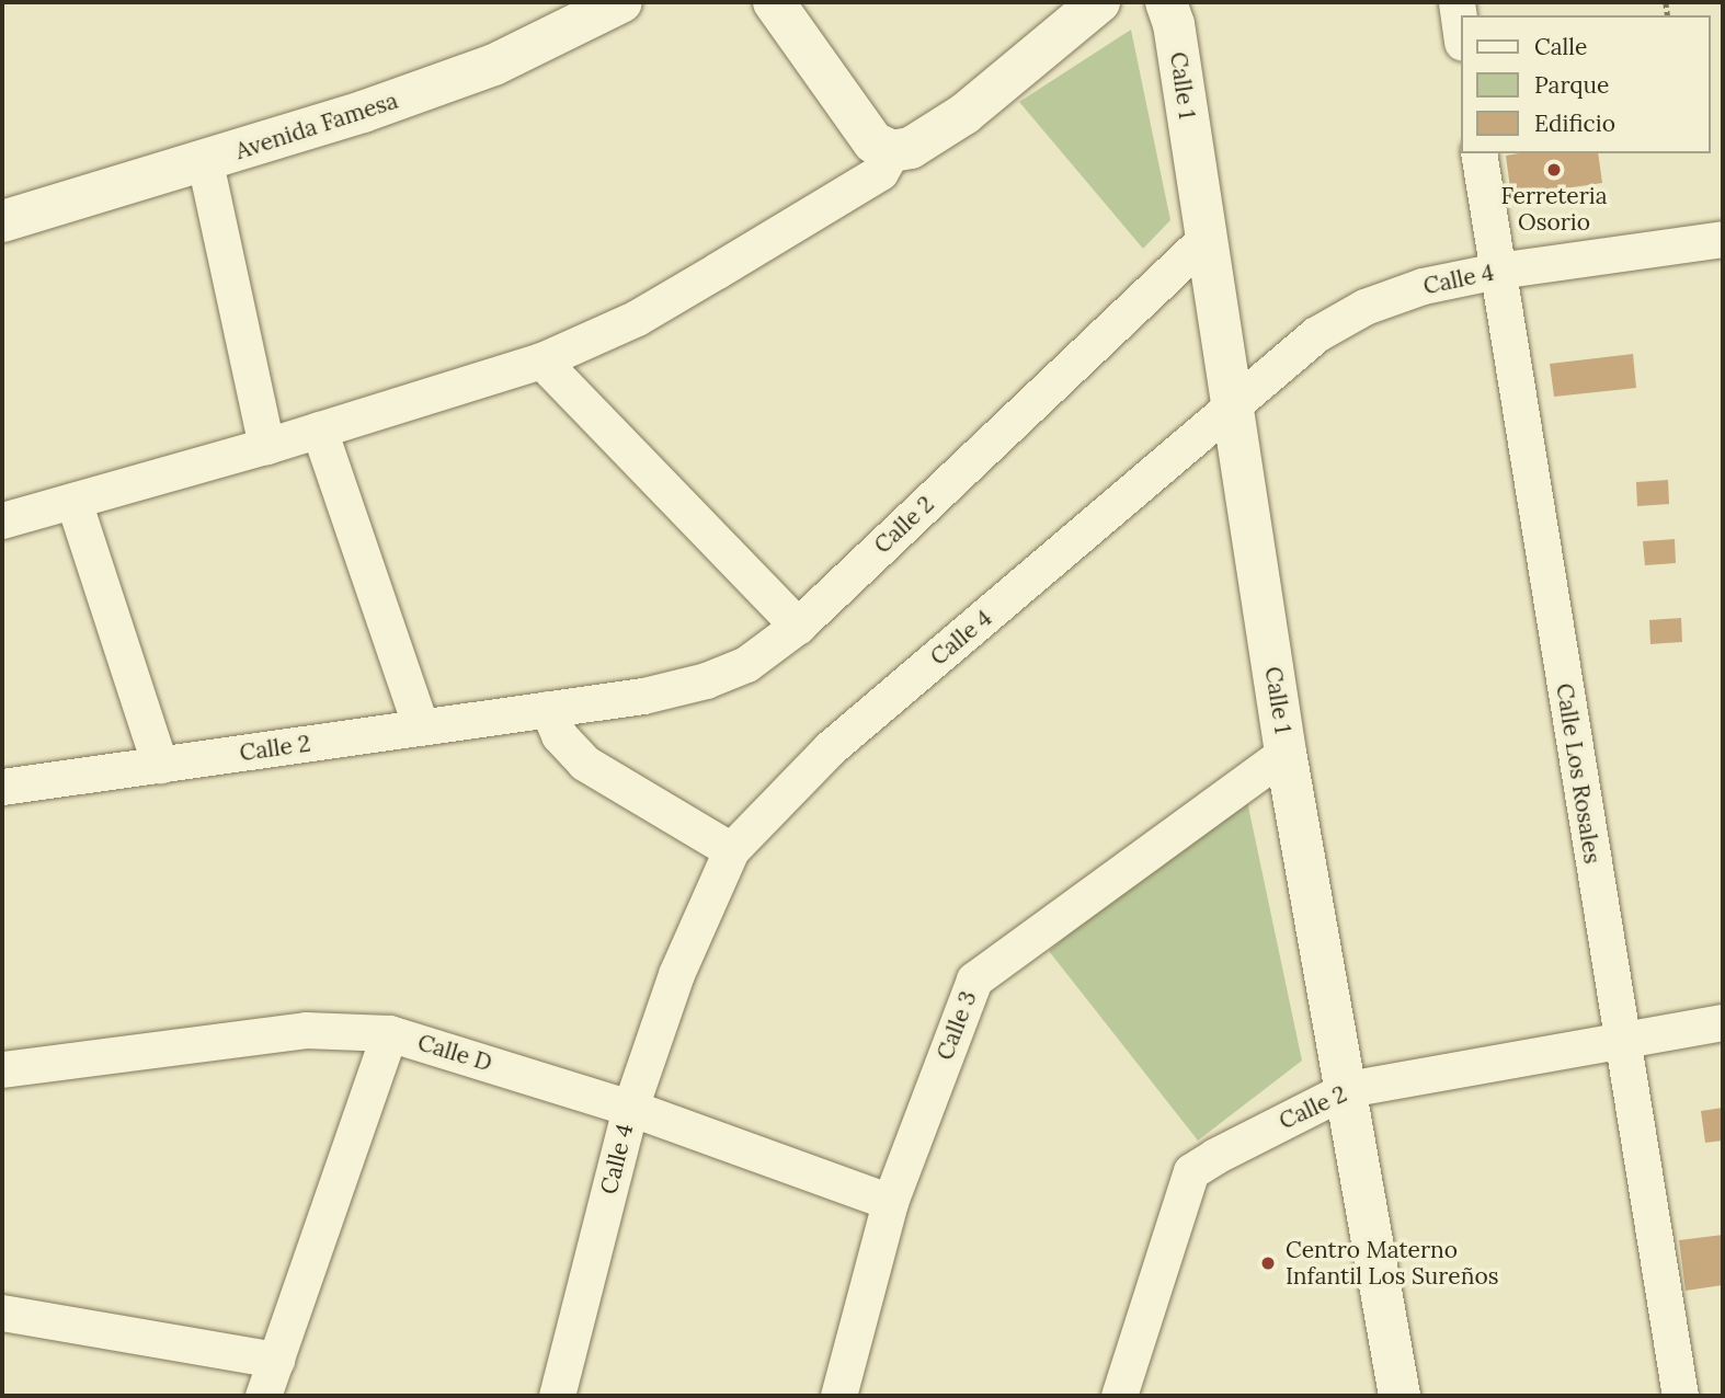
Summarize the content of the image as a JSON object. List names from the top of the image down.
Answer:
{
  "streets": {
    "street": [
      "Calle 1",
      "Avenida Famesa",
      "Calle 4",
      "Calle 2",
      "Calle Los Rosales",
      "Calle 3",
      "Calle D"
    ]
  },
  "crossings": [
    ["Calle 1", "Calle 4"],
    ["Calle 1", "Calle 2"],
    ["Calle 1", "Calle 3"],
    ["Calle 4", "Calle Los Rosales"],
    ["Calle 4", "Calle D"],
    ["Calle 2", "Calle Los Rosales"],
    ["Calle 3", "Calle D"]
  ],
  "places": ["Ferreteria Osorio", "Centro Materno Infantil Los Sureños"],
  "legend": ["Calle", "Parque", "Edificio"]
}
